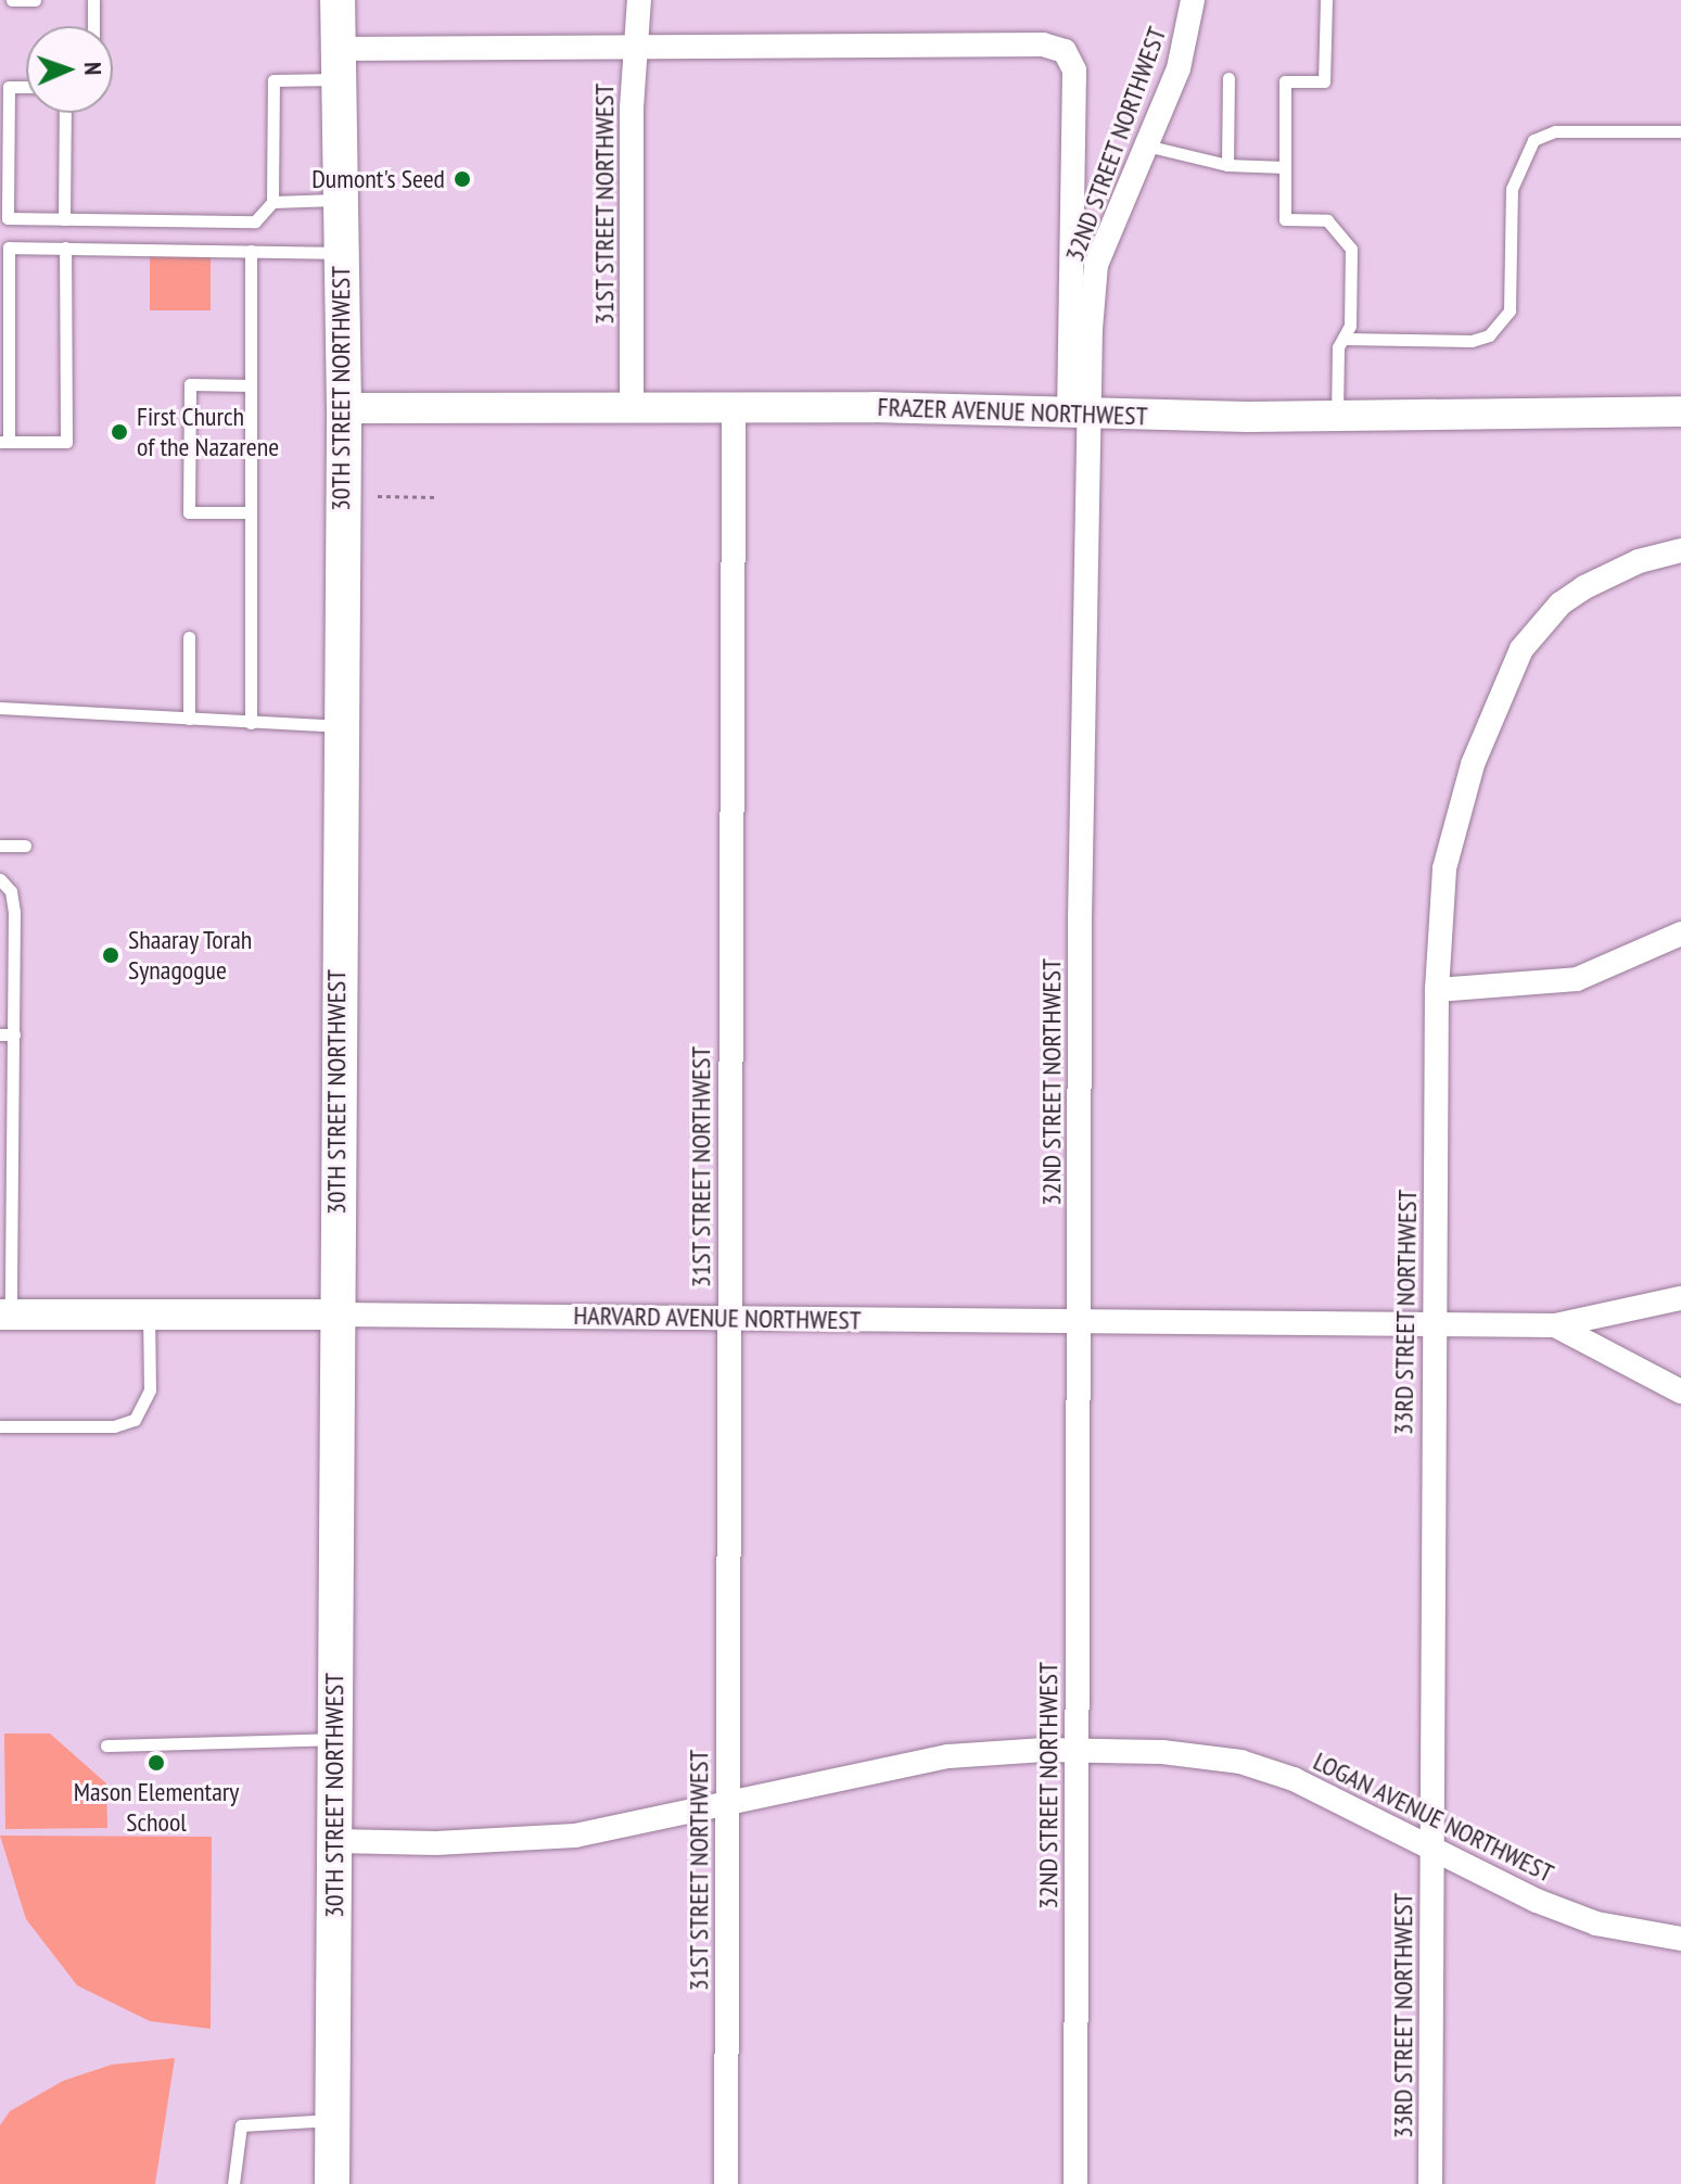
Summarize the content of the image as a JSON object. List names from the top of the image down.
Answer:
{
  "streets": {
    "main road": ["30TH STREET NORTHWEST"],
    "street": [
      "32ND STREET NORTHWEST",
      "31ST STREET NORTHWEST",
      "FRAZER AVENUE NORTHWEST",
      "33RD STREET NORTHWEST",
      "HARVARD AVENUE NORTHWEST",
      "LOGAN AVENUE NORTHWEST"
    ]
  },
  "crossings": [
    ["32ND STREET NORTHWEST", "FRAZER AVENUE NORTHWEST"],
    ["32ND STREET NORTHWEST", "HARVARD AVENUE NORTHWEST"],
    ["32ND STREET NORTHWEST", "LOGAN AVENUE NORTHWEST"],
    ["31ST STREET NORTHWEST", "FRAZER AVENUE NORTHWEST"],
    ["31ST STREET NORTHWEST", "HARVARD AVENUE NORTHWEST"],
    ["31ST STREET NORTHWEST", "LOGAN AVENUE NORTHWEST"],
    ["30TH STREET NORTHWEST", "FRAZER AVENUE NORTHWEST"],
    ["30TH STREET NORTHWEST", "HARVARD AVENUE NORTHWEST"],
    ["30TH STREET NORTHWEST", "LOGAN AVENUE NORTHWEST"],
    ["33RD STREET NORTHWEST", "HARVARD AVENUE NORTHWEST"],
    ["33RD STREET NORTHWEST", "LOGAN AVENUE NORTHWEST"]
  ],
  "places": [
    "Dumont's Seed",
    "First Church of the Nazarene",
    "Shaaray Torah Synagogue",
    "Mason Elementary School"
  ],
  "north": "right"
}
